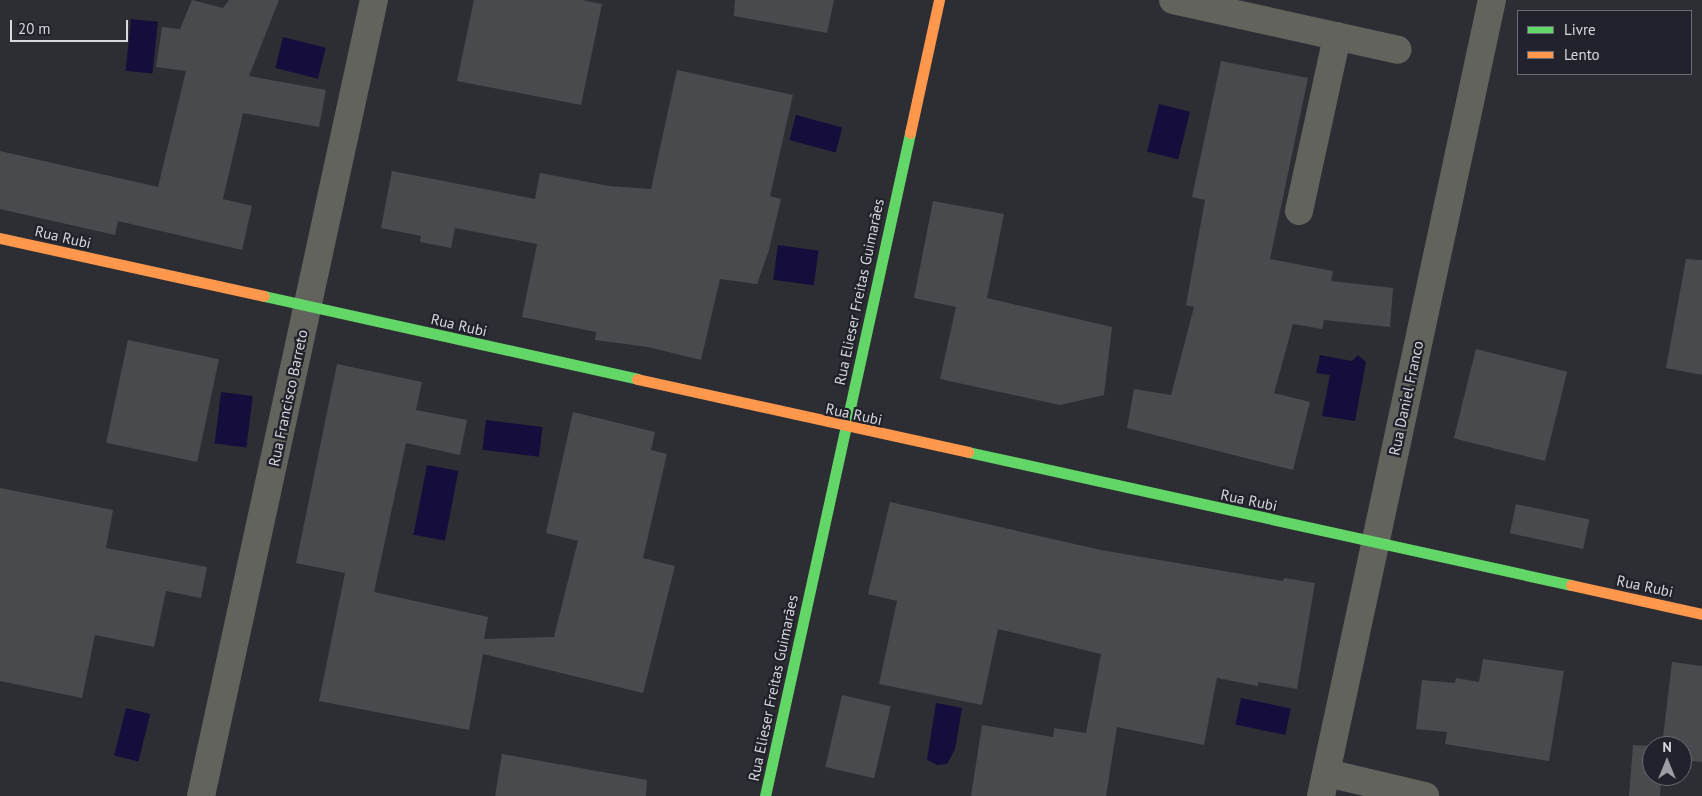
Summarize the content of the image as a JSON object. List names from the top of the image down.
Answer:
{
  "streets": {
    "street": [
      "Rua Rubi",
      "Rua Elieser Freitas Guimarães",
      "Rua Francisco Barreto",
      "Rua Daniel Franco"
    ]
  },
  "crossings": [
    ["Rua Rubi", "Rua Elieser Freitas Guimarães"],
    ["Rua Rubi", "Rua Francisco Barreto"],
    ["Rua Rubi", "Rua Daniel Franco"]
  ],
  "legend": ["Livre", "Lento"],
  "scale_bar": "20 m",
  "north": "top"
}
